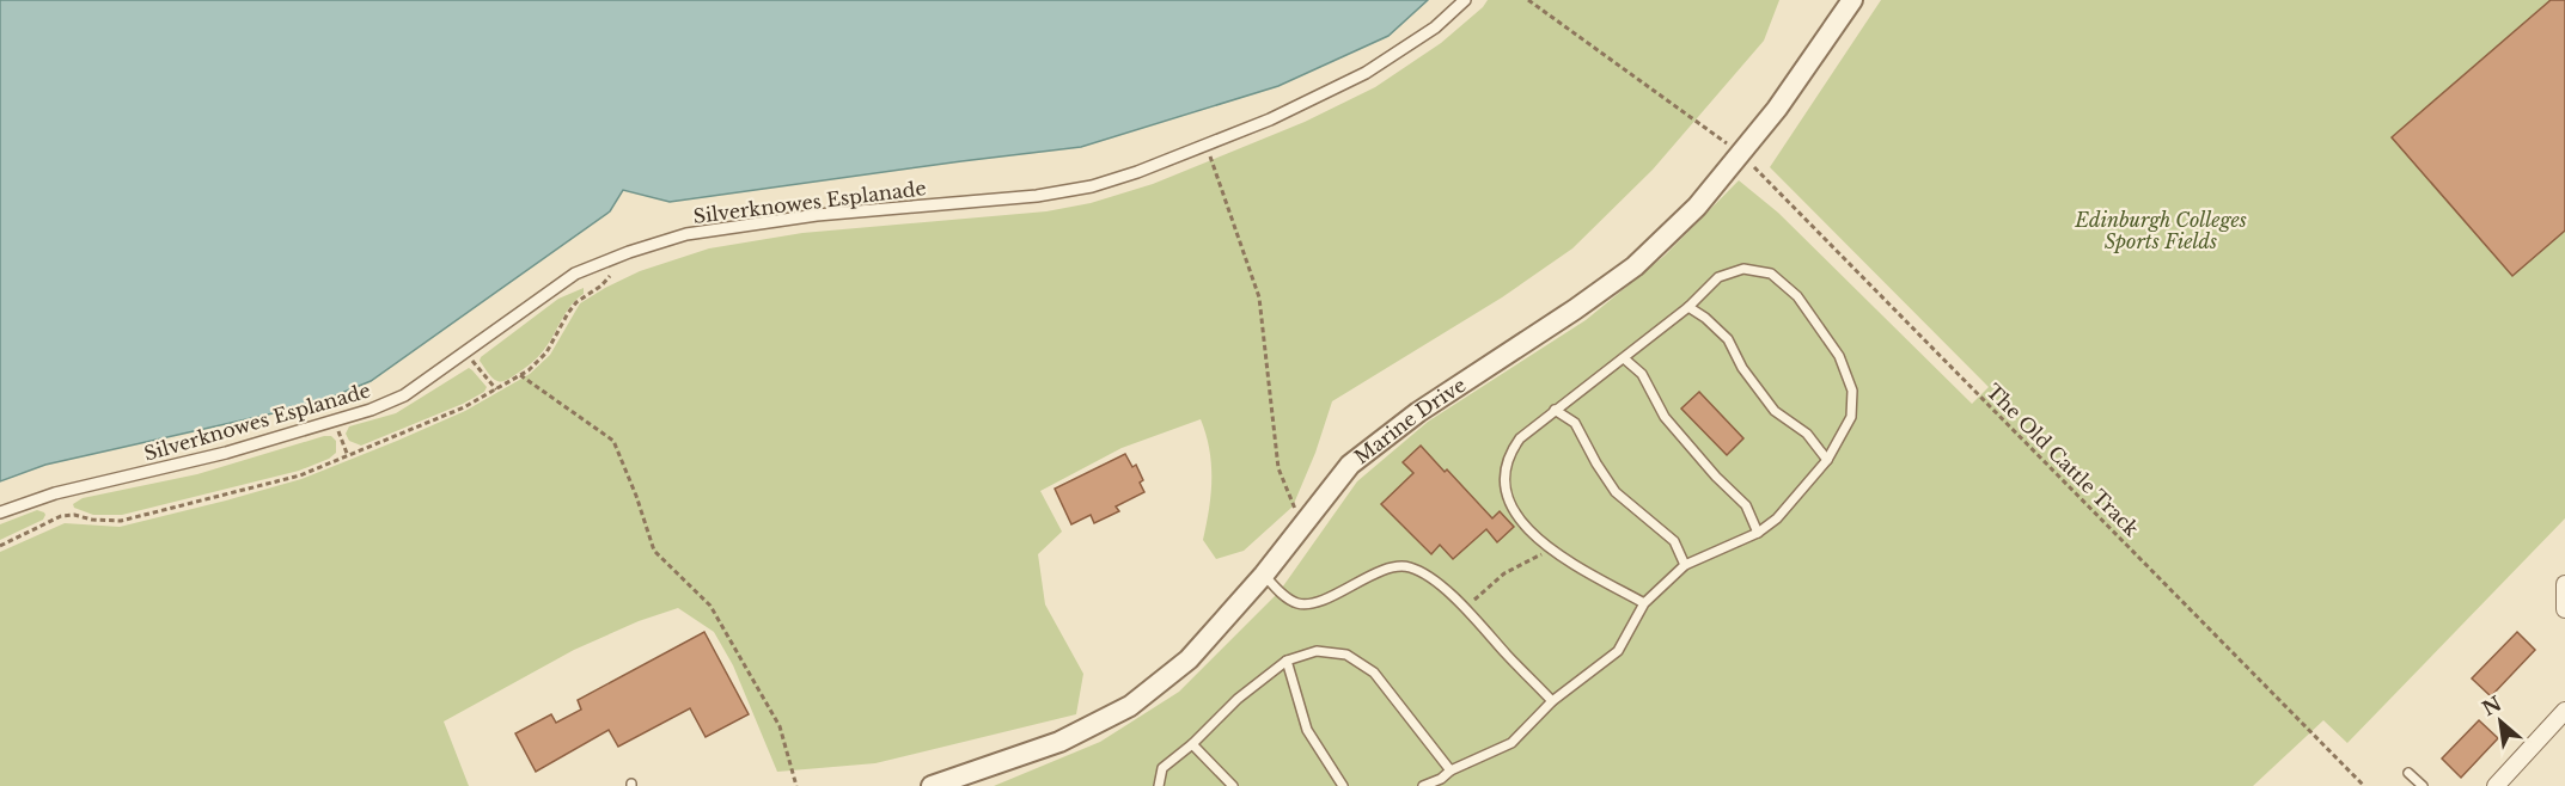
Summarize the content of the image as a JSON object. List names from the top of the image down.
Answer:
{
  "streets": {
    "street": ["Silverknowes Esplanade", "Marine Drive"],
    "path": ["The Old Cattle Track"]
  },
  "crossings": [
    ["Marine Drive", "The Old Cattle Track"]
  ],
  "parks": ["Edinburgh Colleges Sports Fields"],
  "north": "top left"
}
